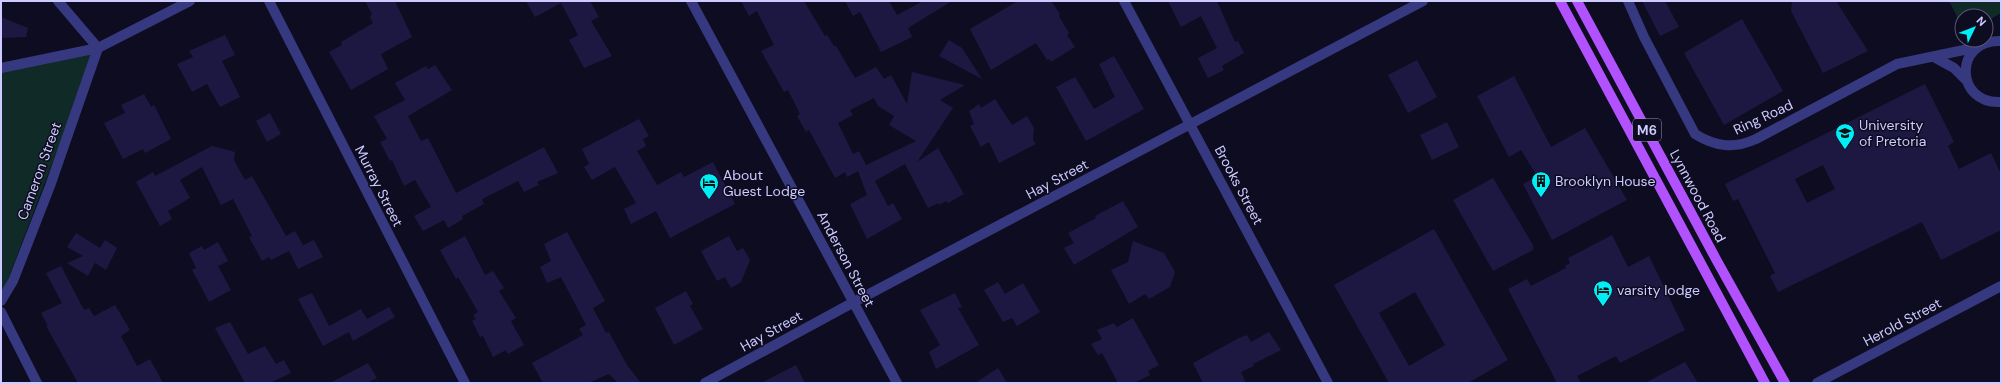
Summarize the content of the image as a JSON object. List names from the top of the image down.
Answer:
{
  "streets": {
    "main road": ["M6", "Lynnwood Road"],
    "street": [
      "Ring Road",
      "Cameron Street",
      "Hay Street",
      "Brooks Street",
      "Murray Street",
      "Anderson Street",
      "Herold Street"
    ]
  },
  "crossings": [
    ["Hay Street", "Brooks Street"],
    ["Hay Street", "Anderson Street"]
  ],
  "places": {
    "school or university": ["University of Pretoria"],
    "building": ["Brooklyn House"],
    "hotel": ["About Guest Lodge", "varsity lodge"]
  },
  "north": "top right"
}
